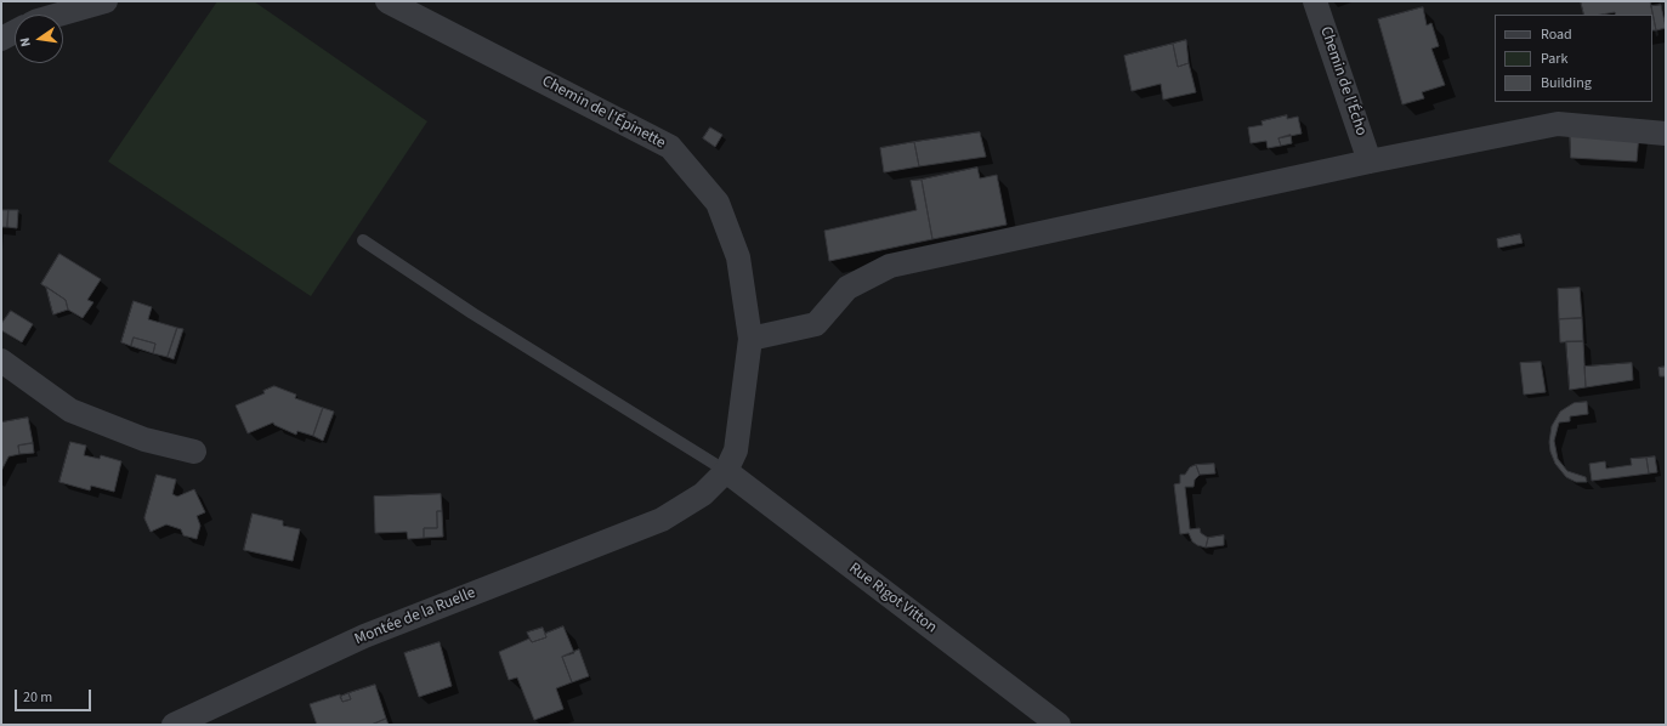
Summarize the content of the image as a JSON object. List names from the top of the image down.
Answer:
{
  "streets": {
    "street": [
      "Chemin de l'Écho",
      "Chemin de l'Épinette",
      "Rue Rigot Vitton",
      "Montée de la Ruelle"
    ]
  },
  "crossings": [
    ["Chemin de l'Épinette", "Rue Rigot Vitton"],
    ["Chemin de l'Épinette", "Montée de la Ruelle"]
  ],
  "legend": ["Road", "Park", "Building"],
  "scale_bar": "20 m",
  "north": "left"
}
